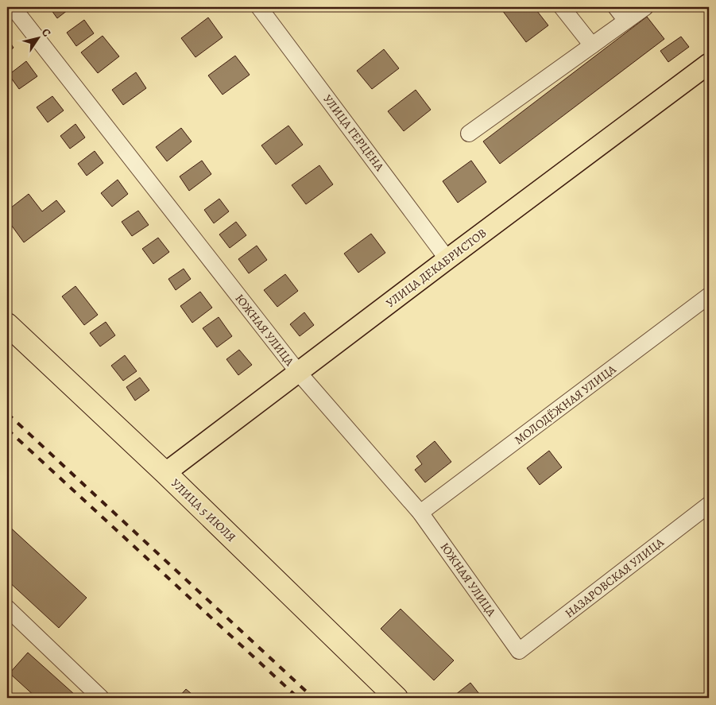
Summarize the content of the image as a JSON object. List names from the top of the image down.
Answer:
{
  "streets": {
    "highway": ["УЛИЦА 5 ИЮЛЯ"],
    "main road": ["УЛИЦА ДЕКАБРИСТОВ"],
    "street": [
      "УЛИЦА ГЕРЦЕНА",
      "ЮЖНАЯ УЛИЦА",
      "МОЛОДЁЖНАЯ УЛИЦА",
      "НАЗАРОВСКАЯ УЛИЦА"
    ]
  },
  "crossings": [
    ["УЛИЦА ГЕРЦЕНА", "УЛИЦА ДЕКАБРИСТОВ"],
    ["УЛИЦА ДЕКАБРИСТОВ", "ЮЖНАЯ УЛИЦА"],
    ["УЛИЦА ДЕКАБРИСТОВ", "УЛИЦА 5 ИЮЛЯ"],
    ["ЮЖНАЯ УЛИЦА", "МОЛОДЁЖНАЯ УЛИЦА"],
    ["ЮЖНАЯ УЛИЦА", "НАЗАРОВСКАЯ УЛИЦА"]
  ],
  "north": "top right"
}
